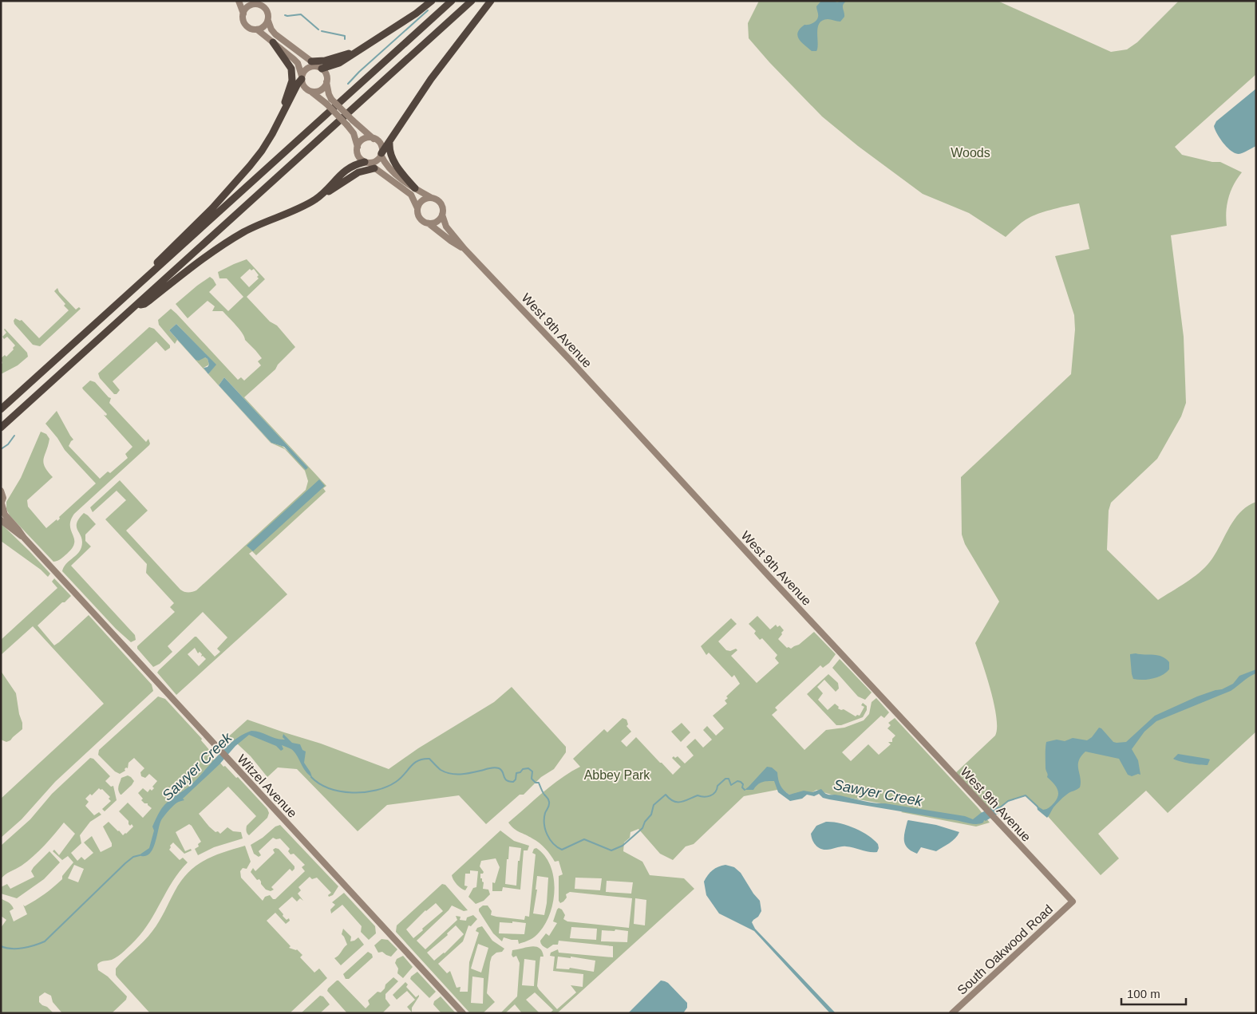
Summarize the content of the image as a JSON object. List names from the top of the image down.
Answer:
{
  "streets": {
    "main road": ["West 9th Avenue", "Witzel Avenue", "South Oakwood Road"]
  },
  "crossings": [
    ["West 9th Avenue", "South Oakwood Road"]
  ],
  "water": ["Sawyer Creek"],
  "parks": ["Woods", "Abbey Park"],
  "scale_bar": "100 m"
}
